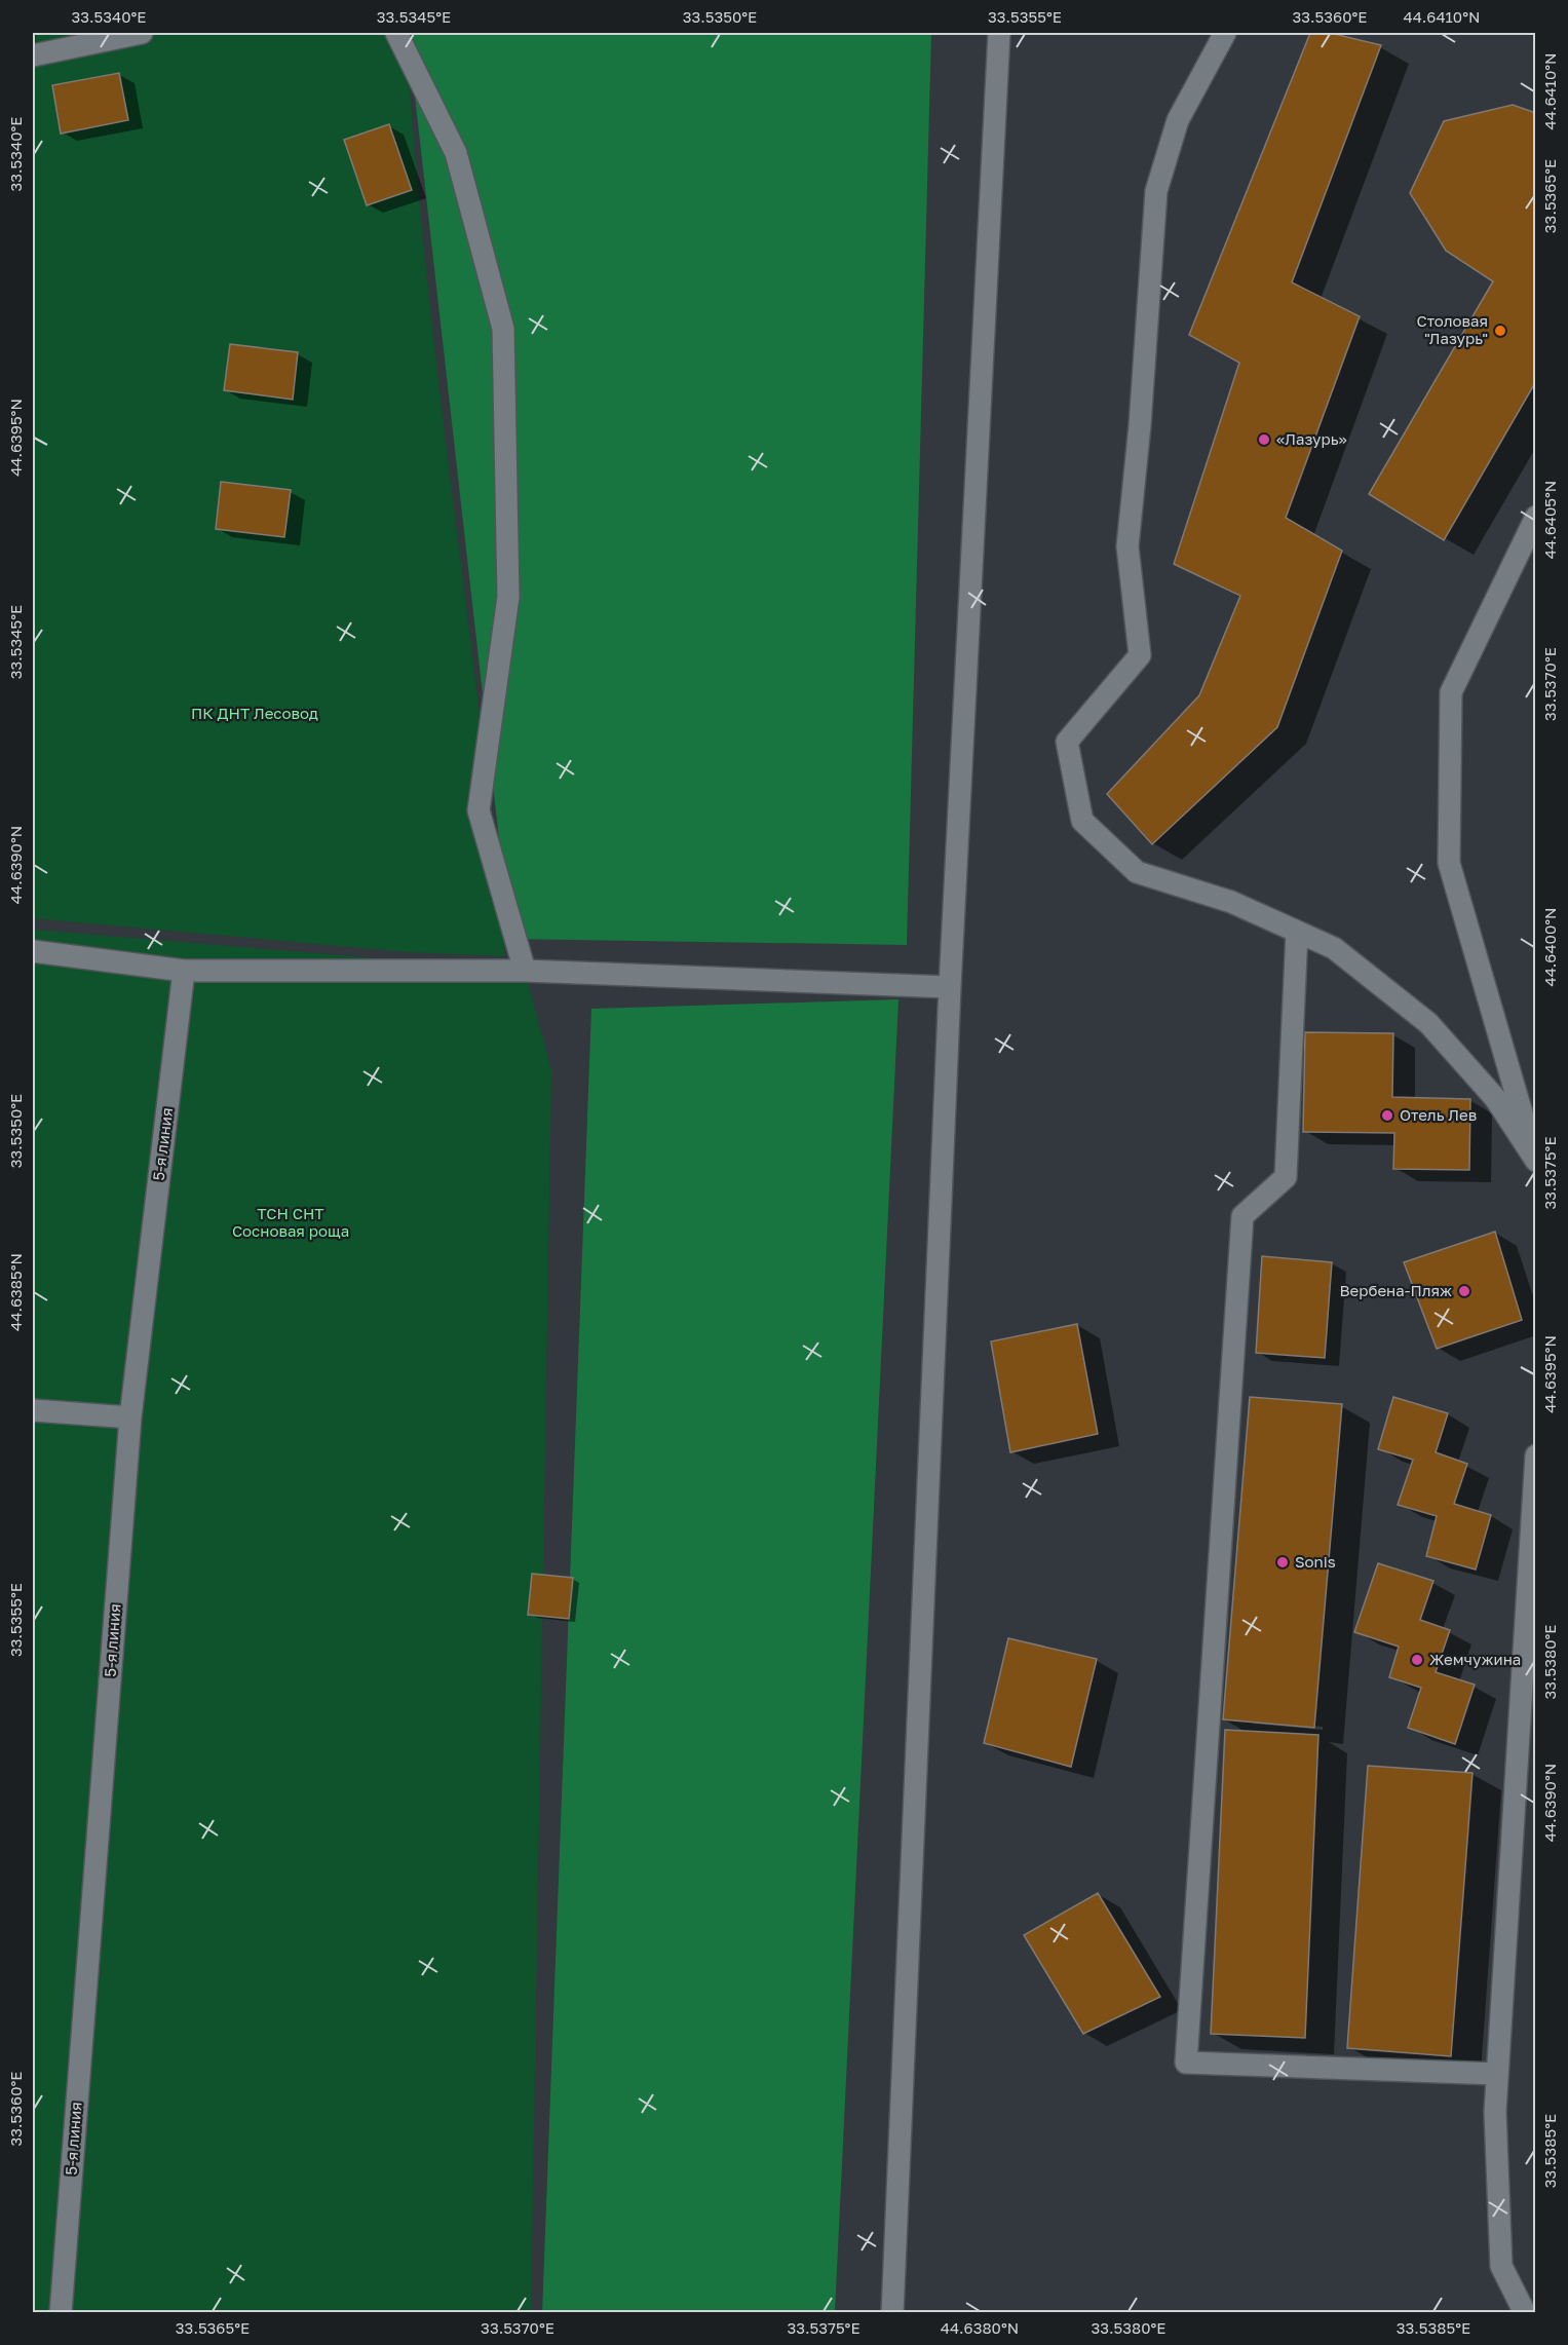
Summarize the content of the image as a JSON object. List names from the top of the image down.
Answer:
{
  "streets": {
    "lane": ["5-я линия"]
  },
  "parks": ["ПК ДНТ Лесовод", "ТСН СНТ Сосновая роща"],
  "places": [
    "Столовая \"Лазурь\"",
    "«Лазурь»",
    "Отель Лев",
    "Вербена-Пляж",
    "Sonis",
    "Жемчужина"
  ],
  "coordinates": [
    "33.5340°E",
    "33.5345°E",
    "33.5350°E",
    "33.5355°E",
    "33.5360°E",
    "44.6410°N",
    "33.5365°E",
    "44.6395°N",
    "44.6405°N",
    "33.5370°E",
    "44.6390°N",
    "44.6400°N",
    "33.5375°E",
    "44.6385°N",
    "33.5380°E",
    "33.5385°E",
    "44.6380°N"
  ]
}
